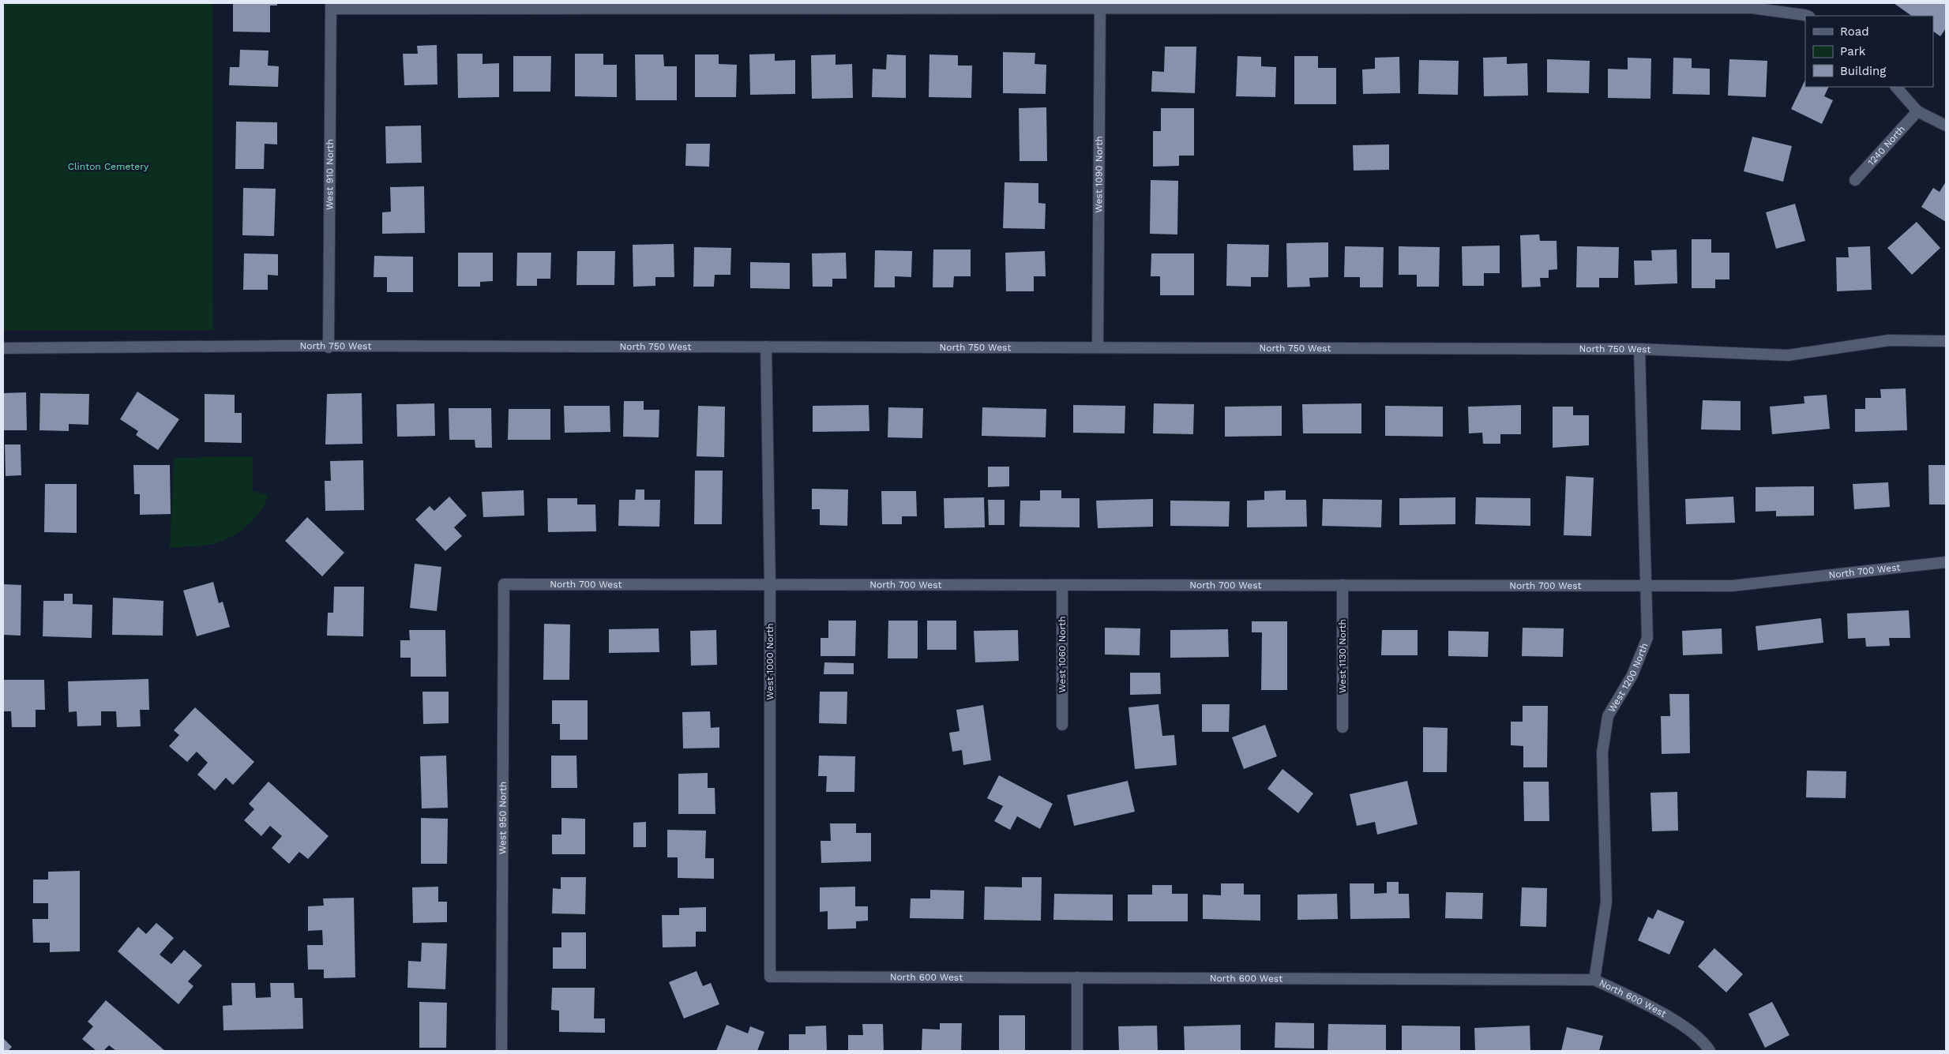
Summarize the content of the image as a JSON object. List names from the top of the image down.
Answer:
{
  "streets": {
    "street": [
      "1240 North",
      "West 910 North",
      "West 1090 North",
      "North 750 West",
      "North 700 West",
      "West 1060 North",
      "West 1130 North",
      "West 1000 North",
      "West 1200 North",
      "West 950 North",
      "North 600 West"
    ]
  },
  "crossings": [
    ["West 910 North", "North 750 West"],
    ["West 1090 North", "North 750 West"],
    ["North 750 West", "West 1000 North"],
    ["North 750 West", "West 1200 North"],
    ["North 700 West", "West 1060 North"],
    ["North 700 West", "West 1130 North"],
    ["North 700 West", "West 1000 North"],
    ["North 700 West", "West 1200 North"],
    ["North 700 West", "West 950 North"],
    ["West 1000 North", "North 600 West"],
    ["West 1200 North", "North 600 West"]
  ],
  "parks": ["Clinton Cemetery"],
  "legend": ["Road", "Park", "Building"]
}
